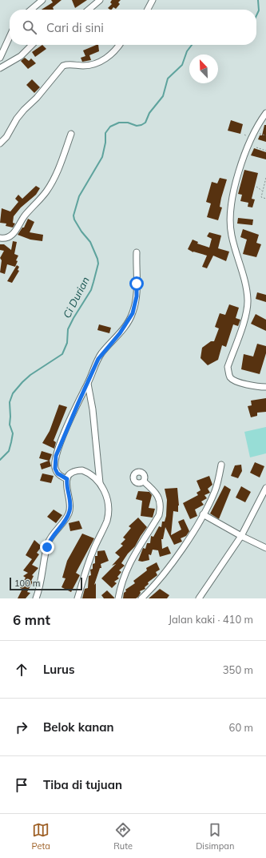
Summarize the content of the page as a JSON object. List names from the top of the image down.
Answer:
{
  "water": ["Ci Durian"],
  "scale_bar": "100 m",
  "north": "top left",
  "page": {
    "search": "Cari di sini",
    "scale": "100 m",
    "heading": ["6 mnt", "Jalan kaki · 410 m"],
    "list": [
      ["Lurus", "350 m"],
      ["Belok kanan", "60 m"],
      "Tiba di tujuan"
    ],
    "nav": ["Peta", "Rute", "Disimpan"]
  }
}
